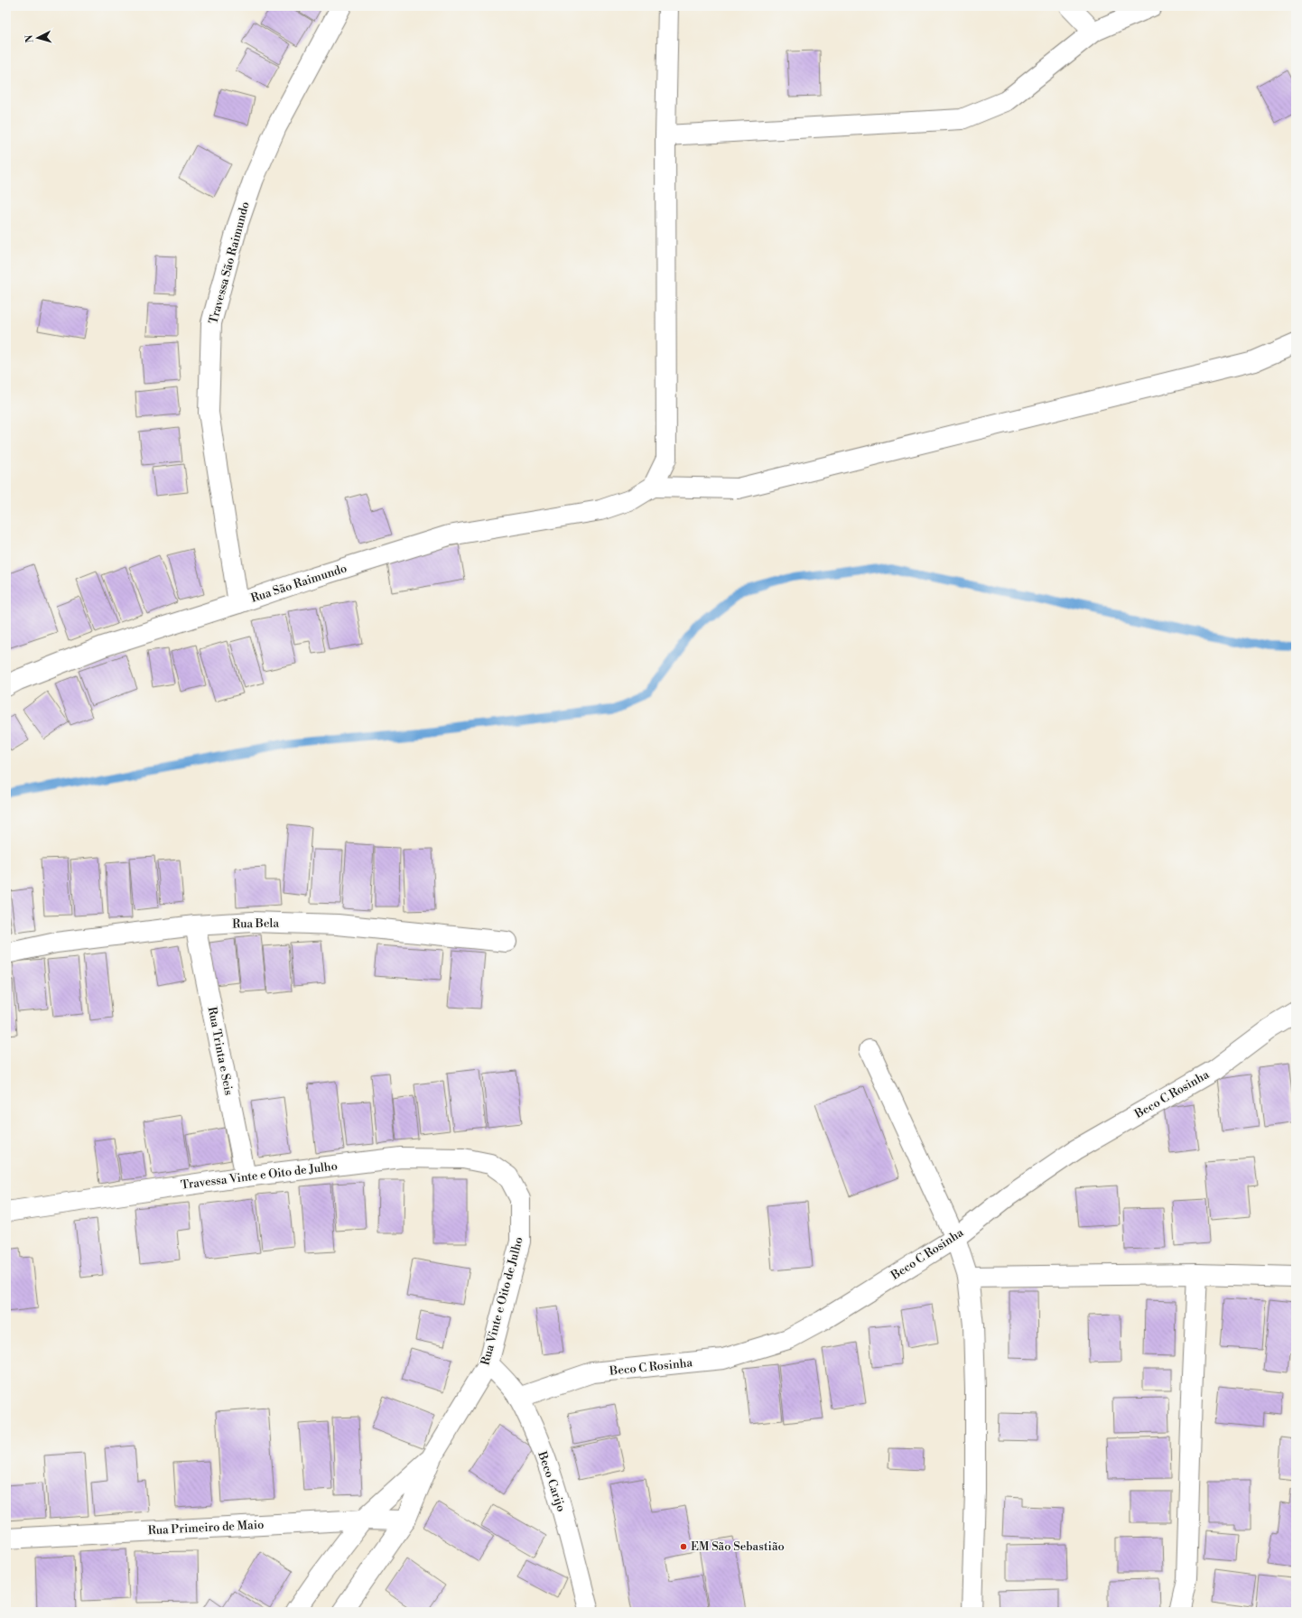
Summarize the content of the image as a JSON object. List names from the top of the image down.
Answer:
{
  "streets": {
    "street": [
      "Travessa São Raimundo",
      "Rua São Raimundo",
      "Rua Bela",
      "Rua Trinta e Seis",
      "Beco C Rosinha",
      "Travessa Vinte e Oito de Julho",
      "Rua Vinte e Oito de Julho",
      "Beco Carijo",
      "Rua Primeiro de Maio"
    ]
  },
  "crossings": [
    ["Travessa São Raimundo", "Rua São Raimundo"],
    ["Rua Bela", "Rua Trinta e Seis"],
    ["Rua Trinta e Seis", "Travessa Vinte e Oito de Julho"],
    ["Beco C Rosinha", "Beco Carijo"],
    ["Travessa Vinte e Oito de Julho", "Rua Vinte e Oito de Julho"],
    ["Rua Vinte e Oito de Julho", "Beco Carijo"],
    ["Rua Vinte e Oito de Julho", "Rua Primeiro de Maio"]
  ],
  "places": ["EM São Sebastião"],
  "north": "left"
}
